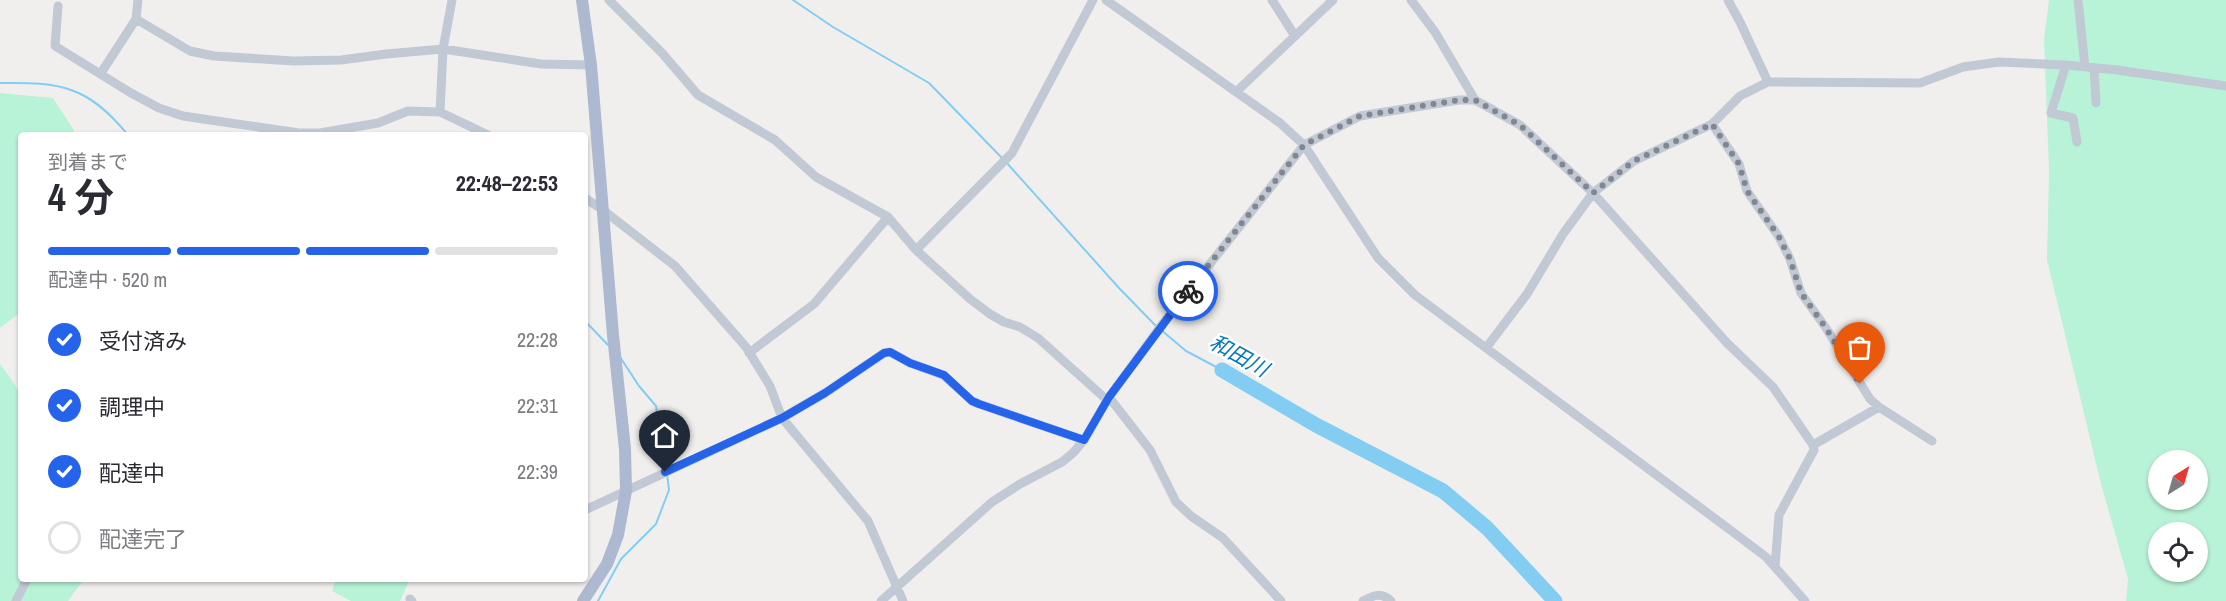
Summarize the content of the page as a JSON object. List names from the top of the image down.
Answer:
{
  "water": ["和田川"],
  "north": "top right",
  "page": {
    "heading": ["4 分", "到着まで", "22:48–22:53"],
    "bar": "配達中 · 520 m",
    "list": [
      ["受付済み", "22:28"],
      ["調理中", "22:31"],
      ["配達中", "22:39"],
      "配達完了"
    ]
  }
}
